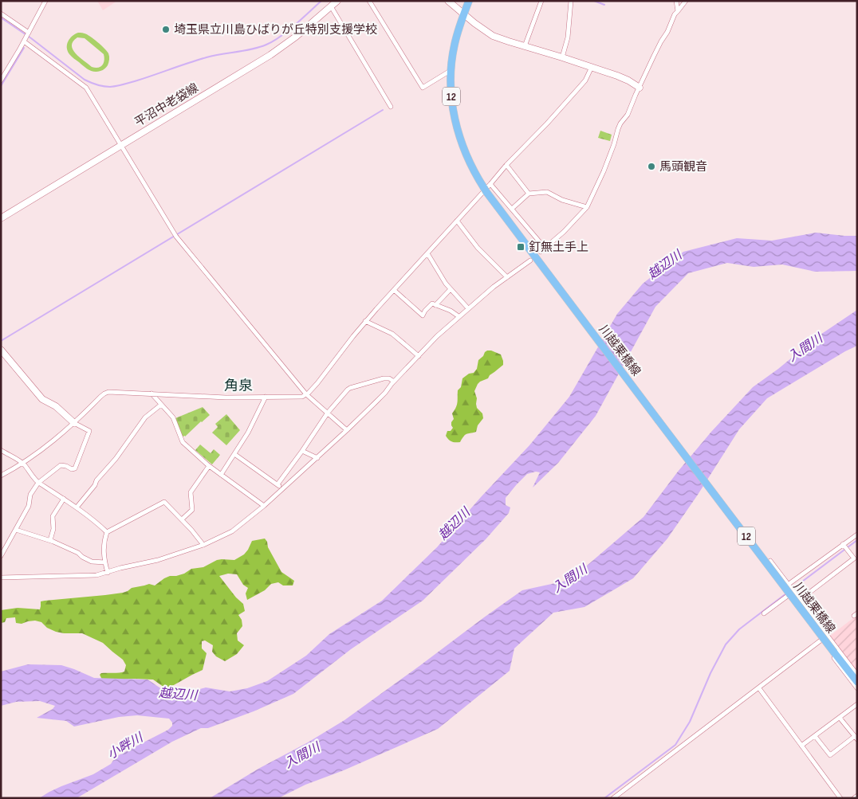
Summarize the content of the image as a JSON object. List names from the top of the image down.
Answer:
{
  "streets": {
    "main road": ["12", "平沼中老袋線", "川越栗橋線"]
  },
  "districts": ["角泉"],
  "water": ["越辺川", "入間川", "小畔川"],
  "places": {
    "other": ["埼玉県立川島ひばりが丘特別支援学校", "馬頭観音"],
    "transit": ["釘無土手上"]
  }
}
